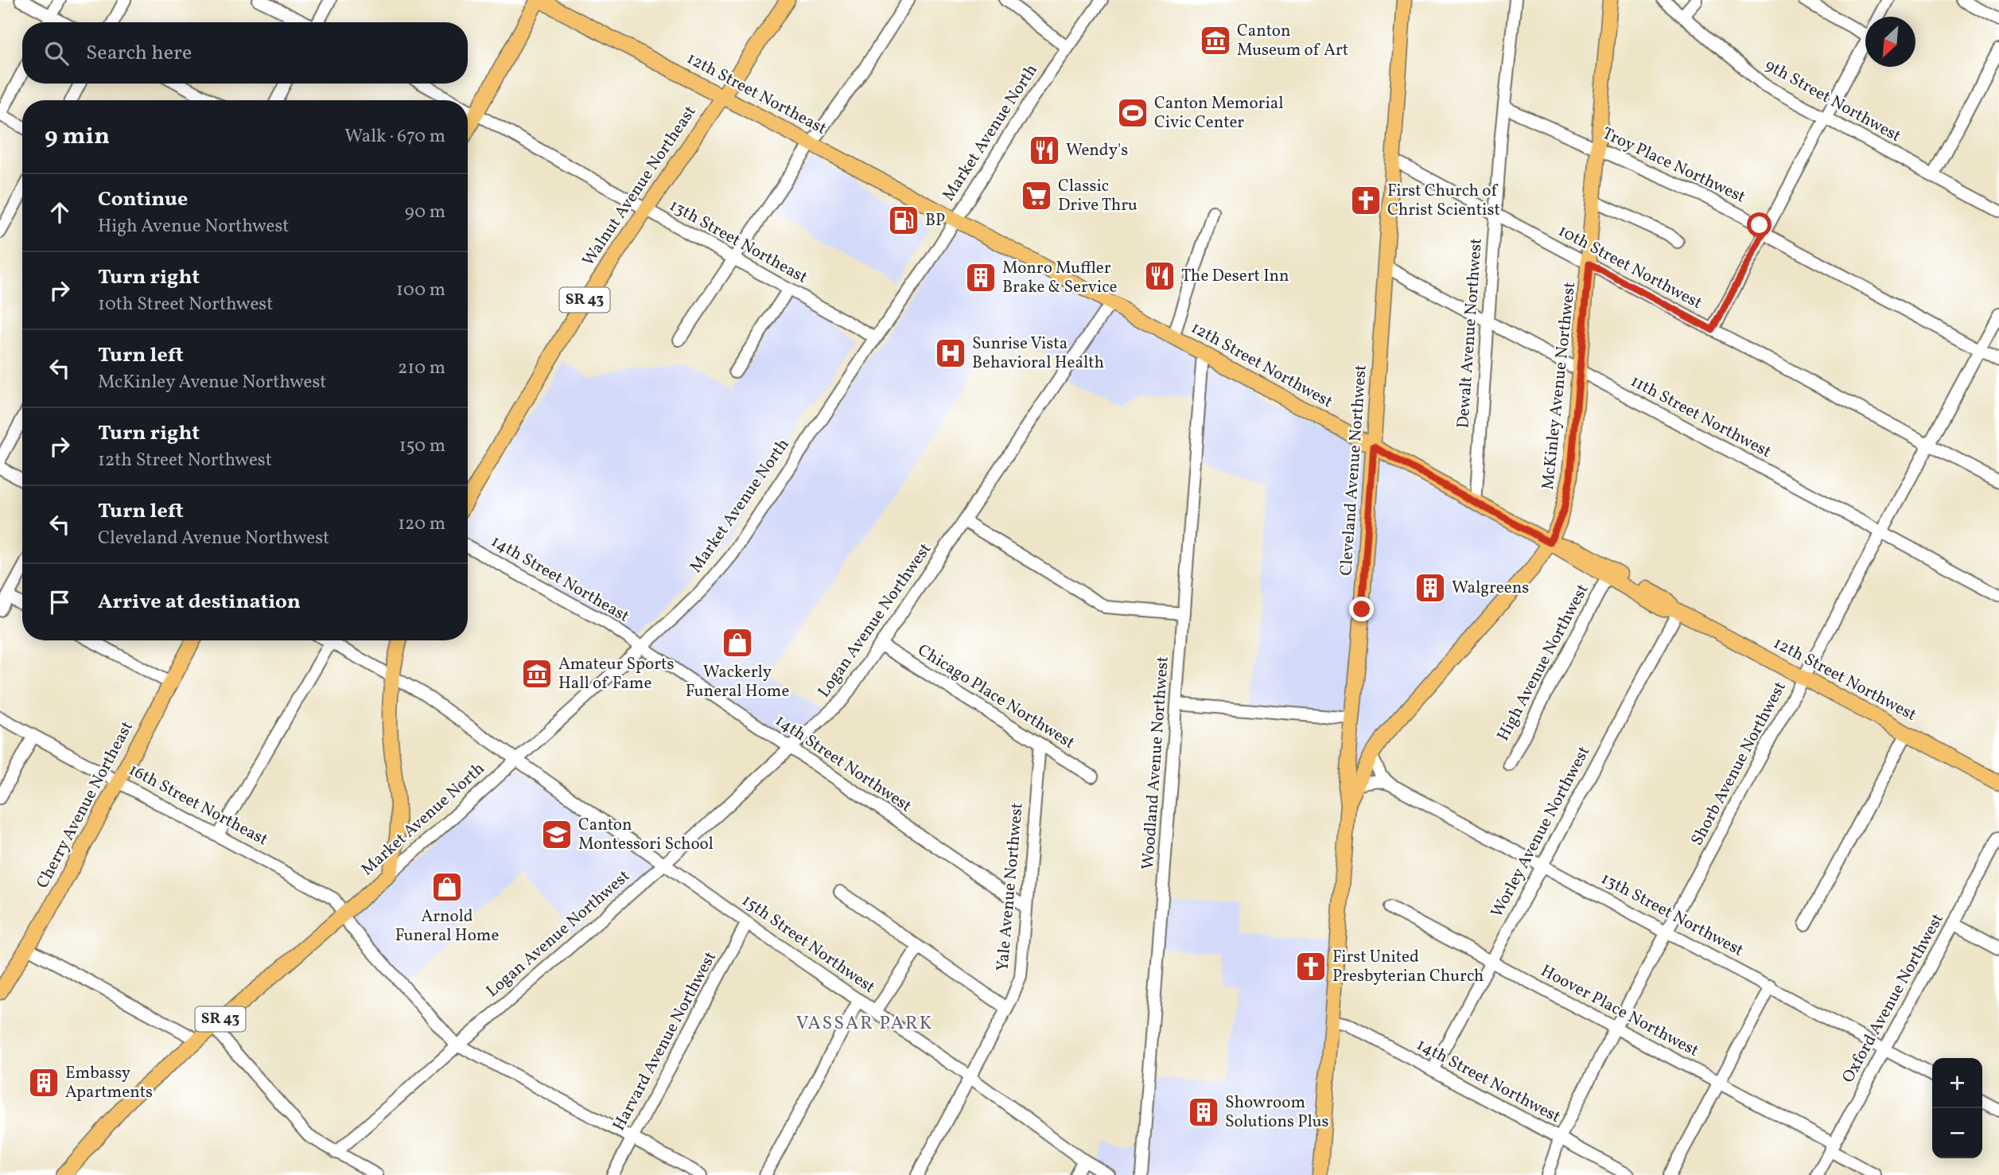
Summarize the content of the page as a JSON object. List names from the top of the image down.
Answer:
{
  "streets": {
    "main road": [
      "12th Street Northeast",
      "Market Avenue North",
      "Walnut Avenue Northeast",
      "SR 43",
      "12th Street Northwest",
      "McKinley Avenue Northwest",
      "Cleveland Avenue Northwest",
      "Cherry Avenue Northeast"
    ],
    "street": [
      "9th Street Northwest",
      "Troy Place Northwest",
      "13th Street Northeast",
      "10th Street Northwest",
      "Dewalt Avenue Northwest",
      "11th Street Northwest",
      "14th Street Northeast",
      "Logan Avenue Northwest",
      "High Avenue Northwest",
      "Chicago Place Northwest",
      "Woodland Avenue Northwest",
      "14th Street Northwest",
      "Shorb Avenue Northwest",
      "16th Street Northeast",
      "Worley Avenue Northwest",
      "Yale Avenue Northwest",
      "13th Street Northwest",
      "15th Street Northwest",
      "Oxford Avenue Northwest",
      "Hoover Place Northwest",
      "Harvard Avenue Northwest"
    ]
  },
  "crossings": [
    ["12th Street Northeast", "Market Avenue North"],
    ["12th Street Northeast", "Walnut Avenue Northeast"],
    ["12th Street Northeast", "12th Street Northwest"],
    ["Market Avenue North", "13th Street Northeast"],
    ["Market Avenue North", "12th Street Northwest"],
    ["Market Avenue North", "14th Street Northeast"],
    ["Market Avenue North", "14th Street Northwest"],
    ["Market Avenue North", "16th Street Northeast"],
    ["Market Avenue North", "15th Street Northwest"],
    ["Troy Place Northwest", "Dewalt Avenue Northwest"],
    ["Troy Place Northwest", "McKinley Avenue Northwest"],
    ["Troy Place Northwest", "Shorb Avenue Northwest"],
    ["Walnut Avenue Northeast", "13th Street Northeast"],
    ["10th Street Northwest", "Dewalt Avenue Northwest"],
    ["10th Street Northwest", "McKinley Avenue Northwest"],
    ["10th Street Northwest", "Cleveland Avenue Northwest"],
    ["10th Street Northwest", "Shorb Avenue Northwest"],
    ["Dewalt Avenue Northwest", "12th Street Northwest"],
    ["Dewalt Avenue Northwest", "11th Street Northwest"],
    ["12th Street Northwest", "McKinley Avenue Northwest"],
    ["12th Street Northwest", "Cleveland Avenue Northwest"],
    ["12th Street Northwest", "Logan Avenue Northwest"],
    ["12th Street Northwest", "High Avenue Northwest"],
    ["12th Street Northwest", "Woodland Avenue Northwest"],
    ["12th Street Northwest", "Shorb Avenue Northwest"],
    ["12th Street Northwest", "Worley Avenue Northwest"],
    ["McKinley Avenue Northwest", "11th Street Northwest"],
    ["McKinley Avenue Northwest", "Cleveland Avenue Northwest"],
    ["McKinley Avenue Northwest", "13th Street Northwest"],
    ["11th Street Northwest", "Cleveland Avenue Northwest"],
    ["11th Street Northwest", "Shorb Avenue Northwest"],
    ["Cleveland Avenue Northwest", "14th Street Northwest"],
    ["14th Street Northeast", "14th Street Northwest"],
    ["Logan Avenue Northwest", "Chicago Place Northwest"],
    ["Logan Avenue Northwest", "14th Street Northwest"],
    ["Logan Avenue Northwest", "16th Street Northeast"],
    ["Logan Avenue Northwest", "15th Street Northwest"],
    ["Chicago Place Northwest", "Yale Avenue Northwest"],
    ["14th Street Northwest", "Shorb Avenue Northwest"],
    ["14th Street Northwest", "Worley Avenue Northwest"],
    ["14th Street Northwest", "Yale Avenue Northwest"],
    ["Shorb Avenue Northwest", "13th Street Northwest"],
    ["Shorb Avenue Northwest", "Hoover Place Northwest"],
    ["Cherry Avenue Northeast", "16th Street Northeast"],
    ["16th Street Northeast", "Harvard Avenue Northwest"],
    ["Worley Avenue Northwest", "13th Street Northwest"],
    ["Worley Avenue Northwest", "Hoover Place Northwest"],
    ["Yale Avenue Northwest", "15th Street Northwest"],
    ["13th Street Northwest", "Oxford Avenue Northwest"],
    ["15th Street Northwest", "Harvard Avenue Northwest"],
    ["Oxford Avenue Northwest", "Hoover Place Northwest"]
  ],
  "districts": ["VASSAR PARK"],
  "places": {
    "museum": ["Canton Museum of Art", "Amateur Sports Hall of Fame"],
    "sports": ["Canton Memorial Civic Center"],
    "restaurant": ["Wendy's", "The Desert Inn"],
    "supermarket": ["Classic Drive Thru"],
    "church": ["First Church of Christ Scientist", "First United Presbyterian Church"],
    "fuel station": ["BP"],
    "building": [
      "Monro Muffler Brake & Service",
      "Walgreens",
      "Embassy Apartments",
      "Showroom Solutions Plus"
    ],
    "hospital": ["Sunrise Vista Behavioral Health"],
    "shop": ["Wackerly Funeral Home", "Arnold Funeral Home"],
    "school or university": ["Canton Montessori School"]
  },
  "north": "bottom left",
  "page": {
    "search": "Search here",
    "heading": ["9 min", "Walk · 670 m"],
    "list": [
      ["Continue", "High Avenue Northwest", "90 m"],
      ["Turn right", "10th Street Northwest", "100 m"],
      ["Turn left", "McKinley Avenue Northwest", "210 m"],
      ["Turn right", "12th Street Northwest", "150 m"],
      ["Turn left", "Cleveland Avenue Northwest", "120 m"],
      "Arrive at destination"
    ],
    "map_buttons": ["+", "−"]
  }
}
